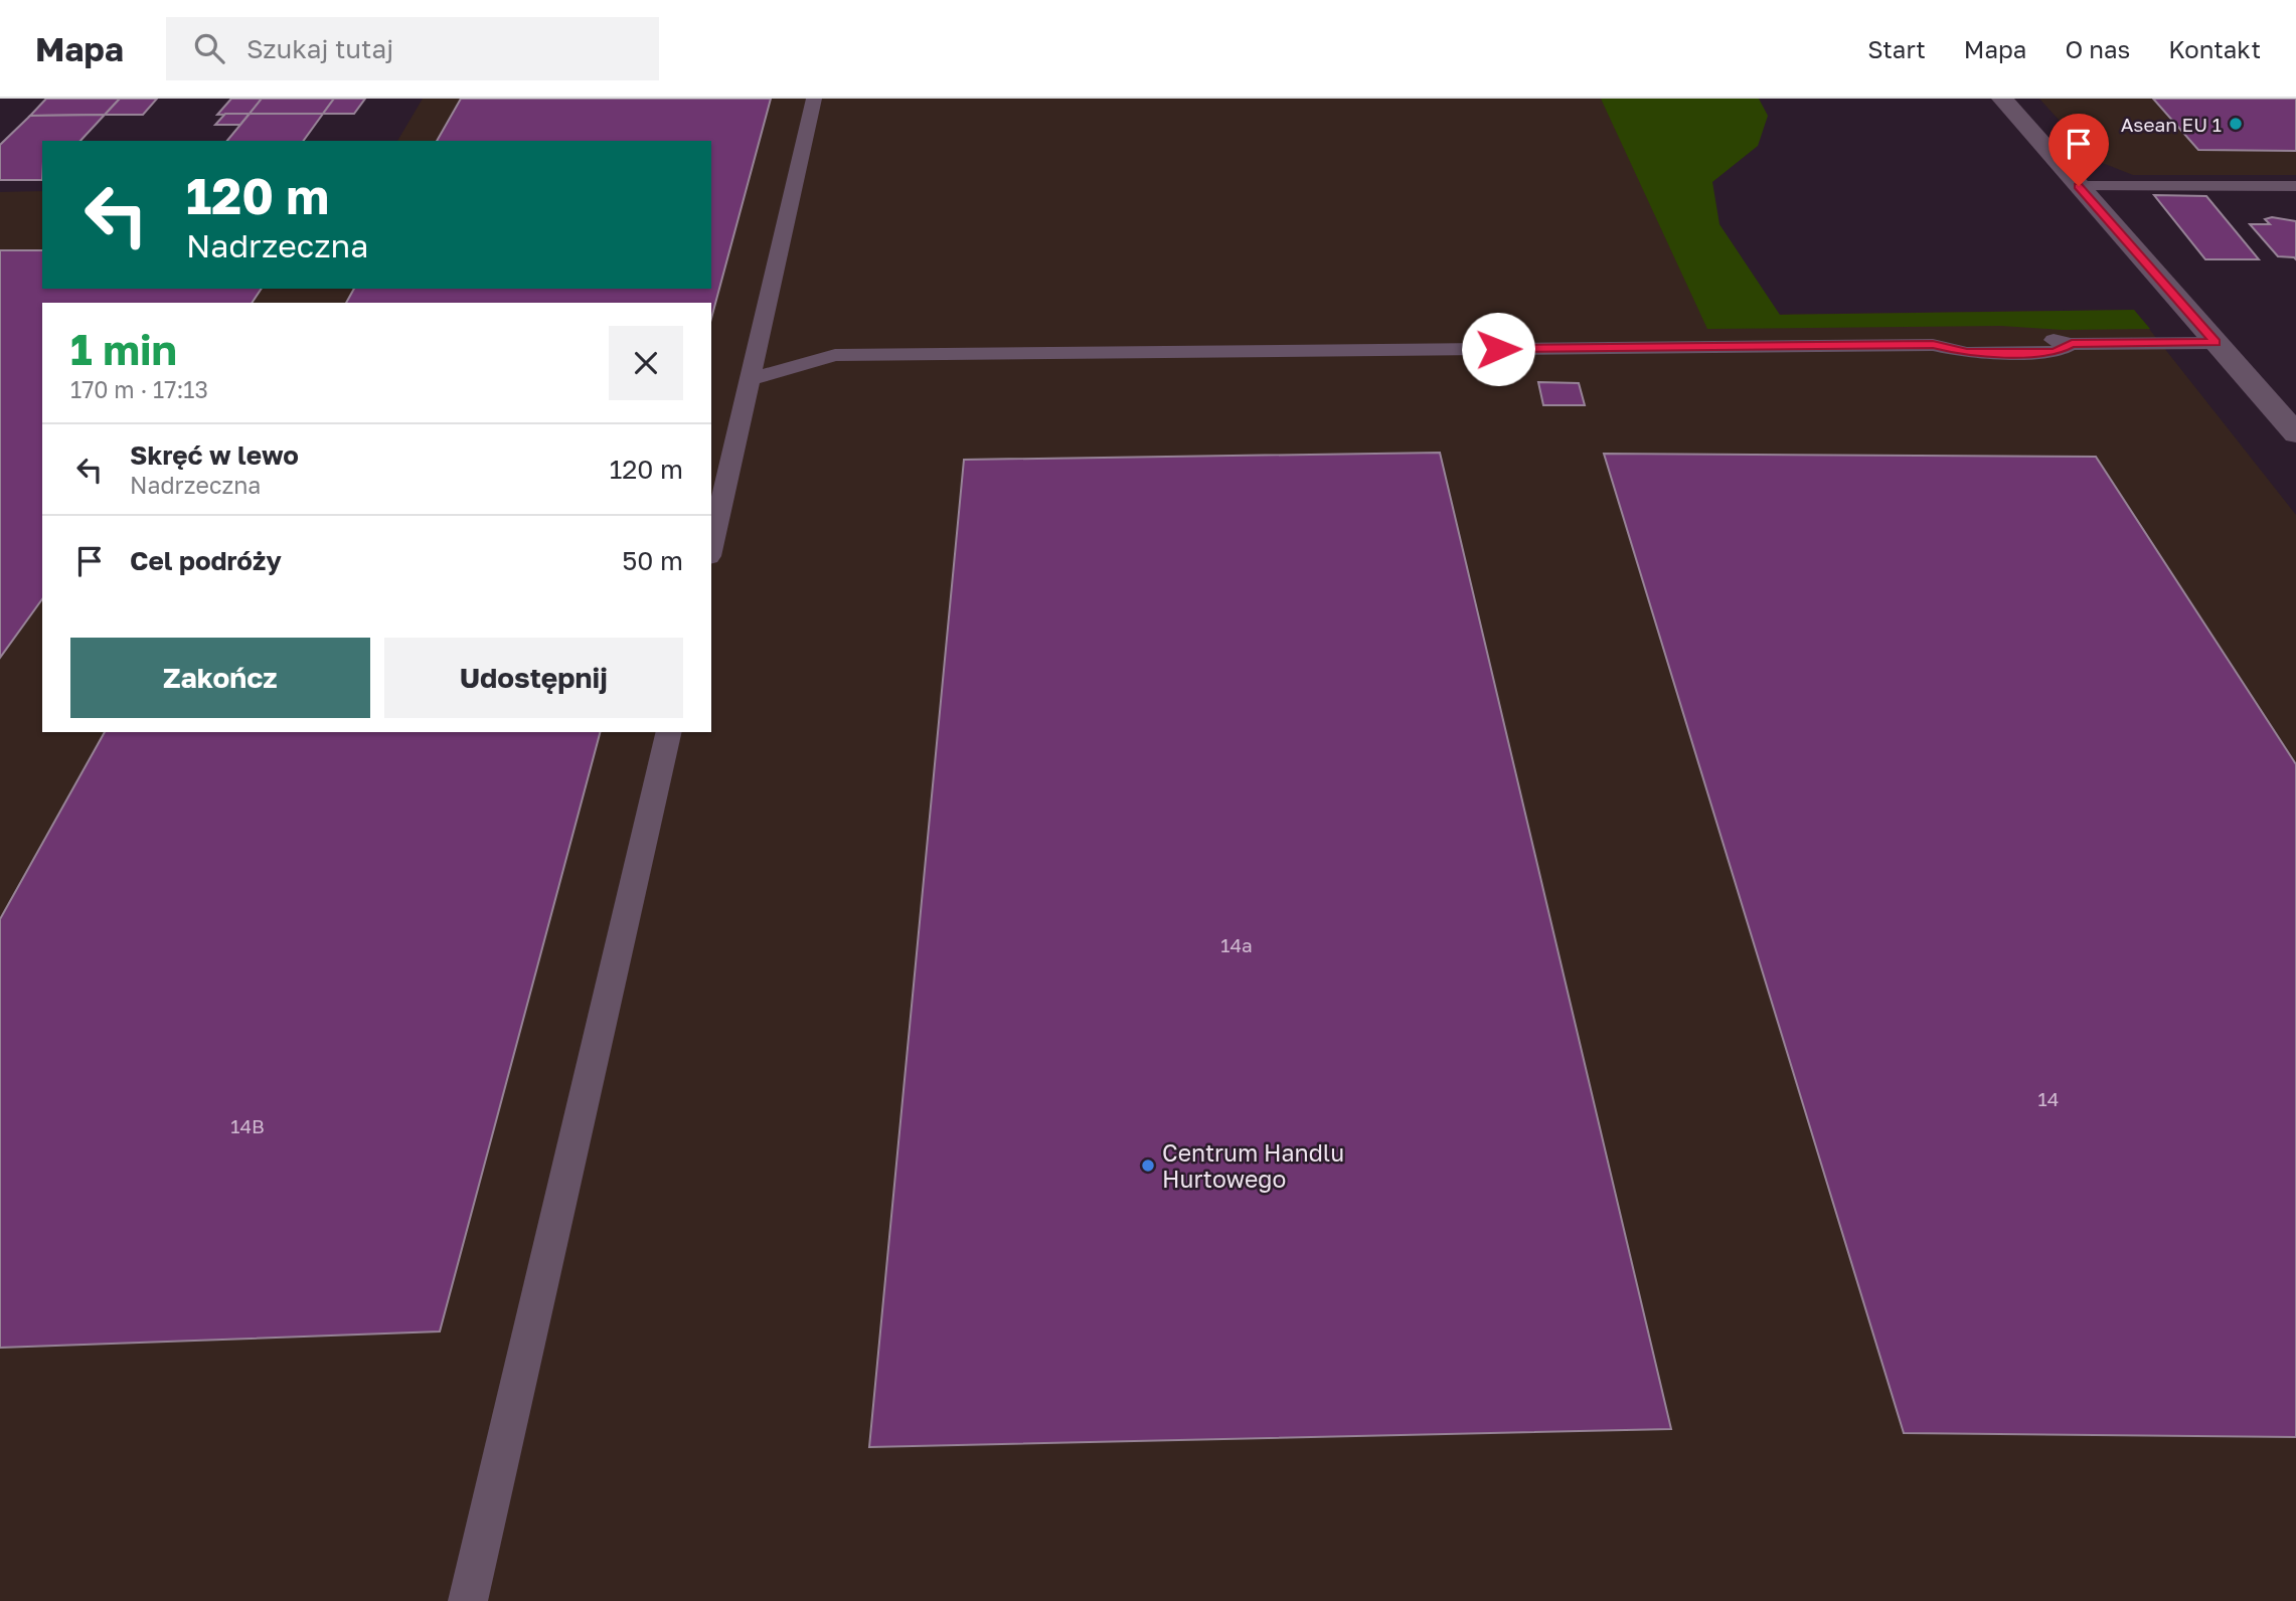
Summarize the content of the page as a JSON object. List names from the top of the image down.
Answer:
{
  "places": ["Asean EU 1", "Centrum Handlu Hurtowego"],
  "house_numbers": ["14a", "14", "14B"],
  "page": {
    "header": "Mapa",
    "search": "Szukaj tutaj",
    "nav": [
      "Start",
      "Mapa",
      "O nas",
      "Kontakt"
    ],
    "turn": ["120 m", "Nadrzeczna"],
    "heading": ["1 min", "170 m · 17:13"],
    "list": [
      {
        "name": "Skręć w lewo",
        "note": "Nadrzeczna",
        "value": "120 m"
      },
      {
        "name": "Cel podróży",
        "value": "50 m"
      }
    ],
    "buttons": ["Zakończ", "Udostępnij"]
  }
}
